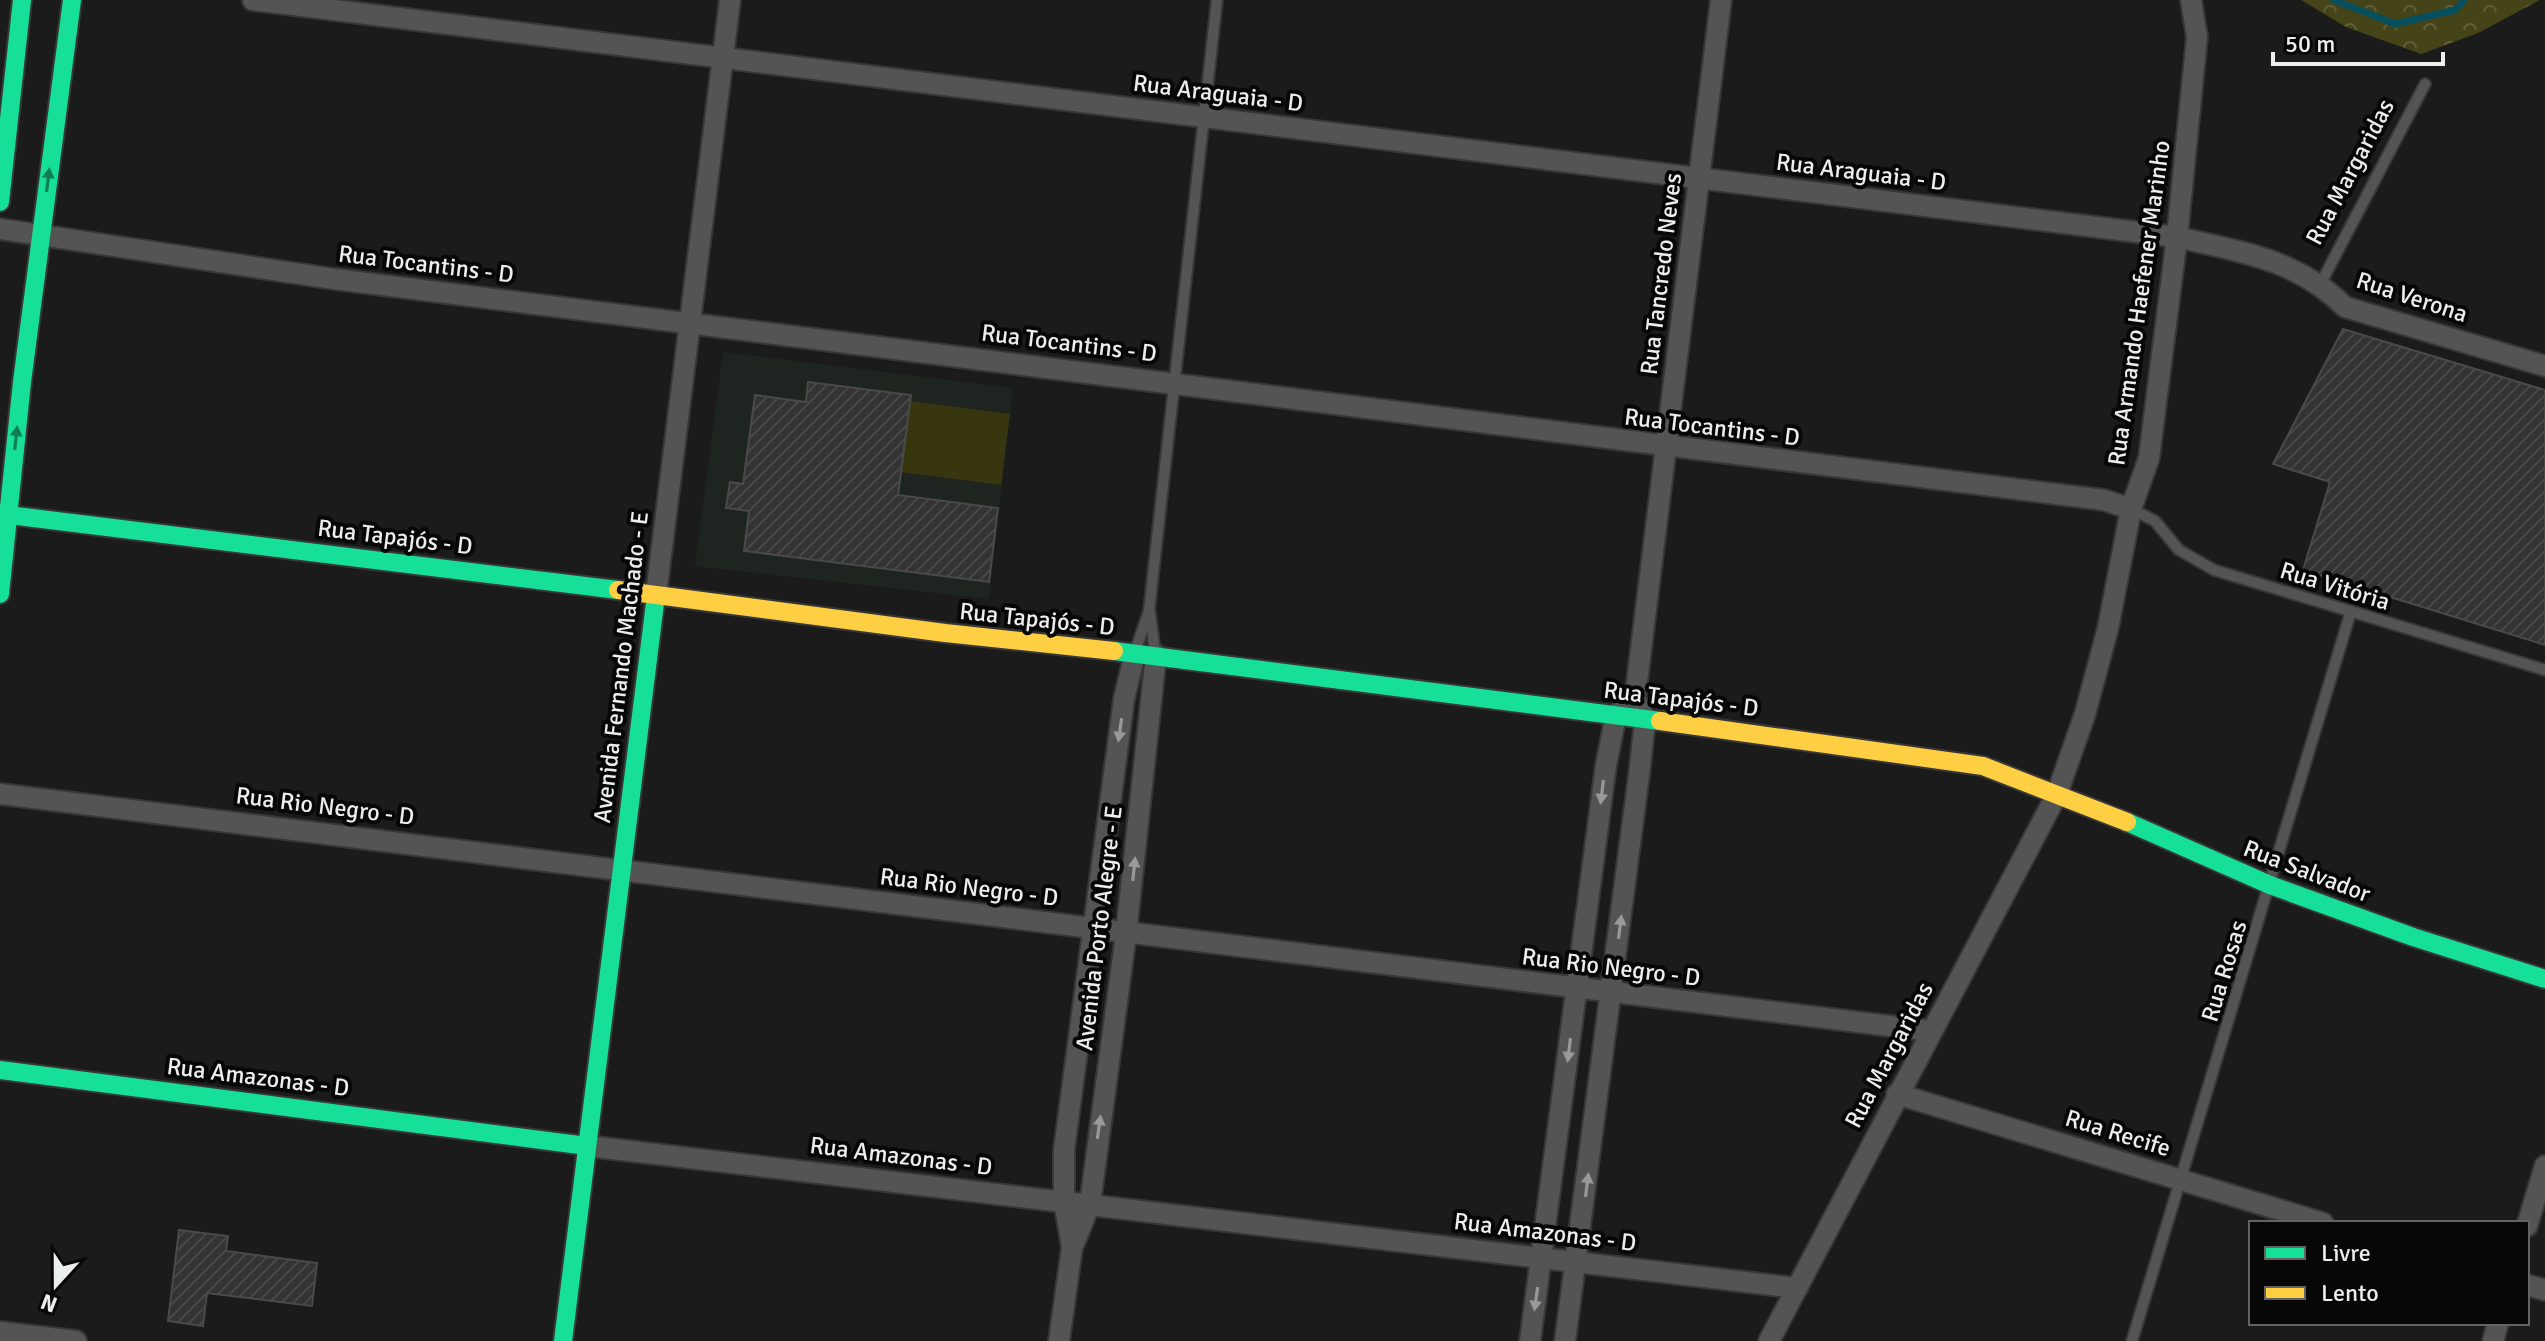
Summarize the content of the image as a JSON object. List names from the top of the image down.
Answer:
{
  "streets": {
    "street": [
      "Rua Araguaia - D",
      "Rua Margaridas",
      "Rua Tocantins - D",
      "Rua Tancredo Neves",
      "Rua Verona",
      "Rua Armando Haefener Marinho",
      "Rua Tapajós - D",
      "Avenida Fernando Machado - E",
      "Rua Rio Negro - D",
      "Rua Salvador",
      "Avenida Porto Alegre - E",
      "Rua Amazonas - D",
      "Rua Recife"
    ],
    "lane": ["Rua Vitória", "Rua Rosas"]
  },
  "crossings": [
    ["Rua Araguaia - D", "Rua Tancredo Neves"],
    ["Rua Araguaia - D", "Rua Verona"],
    ["Rua Araguaia - D", "Rua Armando Haefener Marinho"],
    ["Rua Araguaia - D", "Avenida Fernando Machado - E"],
    ["Rua Araguaia - D", "Avenida Porto Alegre - E"],
    ["Rua Margaridas", "Rua Verona"],
    ["Rua Margaridas", "Rua Armando Haefener Marinho"],
    ["Rua Margaridas", "Rua Tapajós - D"],
    ["Rua Margaridas", "Rua Rio Negro - D"],
    ["Rua Margaridas", "Rua Salvador"],
    ["Rua Margaridas", "Rua Amazonas - D"],
    ["Rua Margaridas", "Rua Recife"],
    ["Rua Tocantins - D", "Rua Tancredo Neves"],
    ["Rua Tocantins - D", "Rua Armando Haefener Marinho"],
    ["Rua Tocantins - D", "Rua Vitória"],
    ["Rua Tocantins - D", "Avenida Fernando Machado - E"],
    ["Rua Tocantins - D", "Avenida Porto Alegre - E"],
    ["Rua Verona", "Rua Armando Haefener Marinho"],
    ["Rua Armando Haefener Marinho", "Rua Tapajós - D"],
    ["Rua Armando Haefener Marinho", "Rua Vitória"],
    ["Rua Armando Haefener Marinho", "Rua Salvador"],
    ["Rua Tapajós - D", "Avenida Fernando Machado - E"],
    ["Rua Tapajós - D", "Rua Salvador"],
    ["Rua Tapajós - D", "Avenida Porto Alegre - E"],
    ["Rua Vitória", "Rua Rosas"],
    ["Avenida Fernando Machado - E", "Rua Rio Negro - D"],
    ["Avenida Fernando Machado - E", "Rua Amazonas - D"],
    ["Rua Rio Negro - D", "Avenida Porto Alegre - E"],
    ["Rua Salvador", "Rua Rosas"],
    ["Avenida Porto Alegre - E", "Rua Amazonas - D"],
    ["Rua Rosas", "Rua Recife"]
  ],
  "legend": ["Livre", "Lento"],
  "scale_bar": "50 m",
  "north": "bottom"
}
